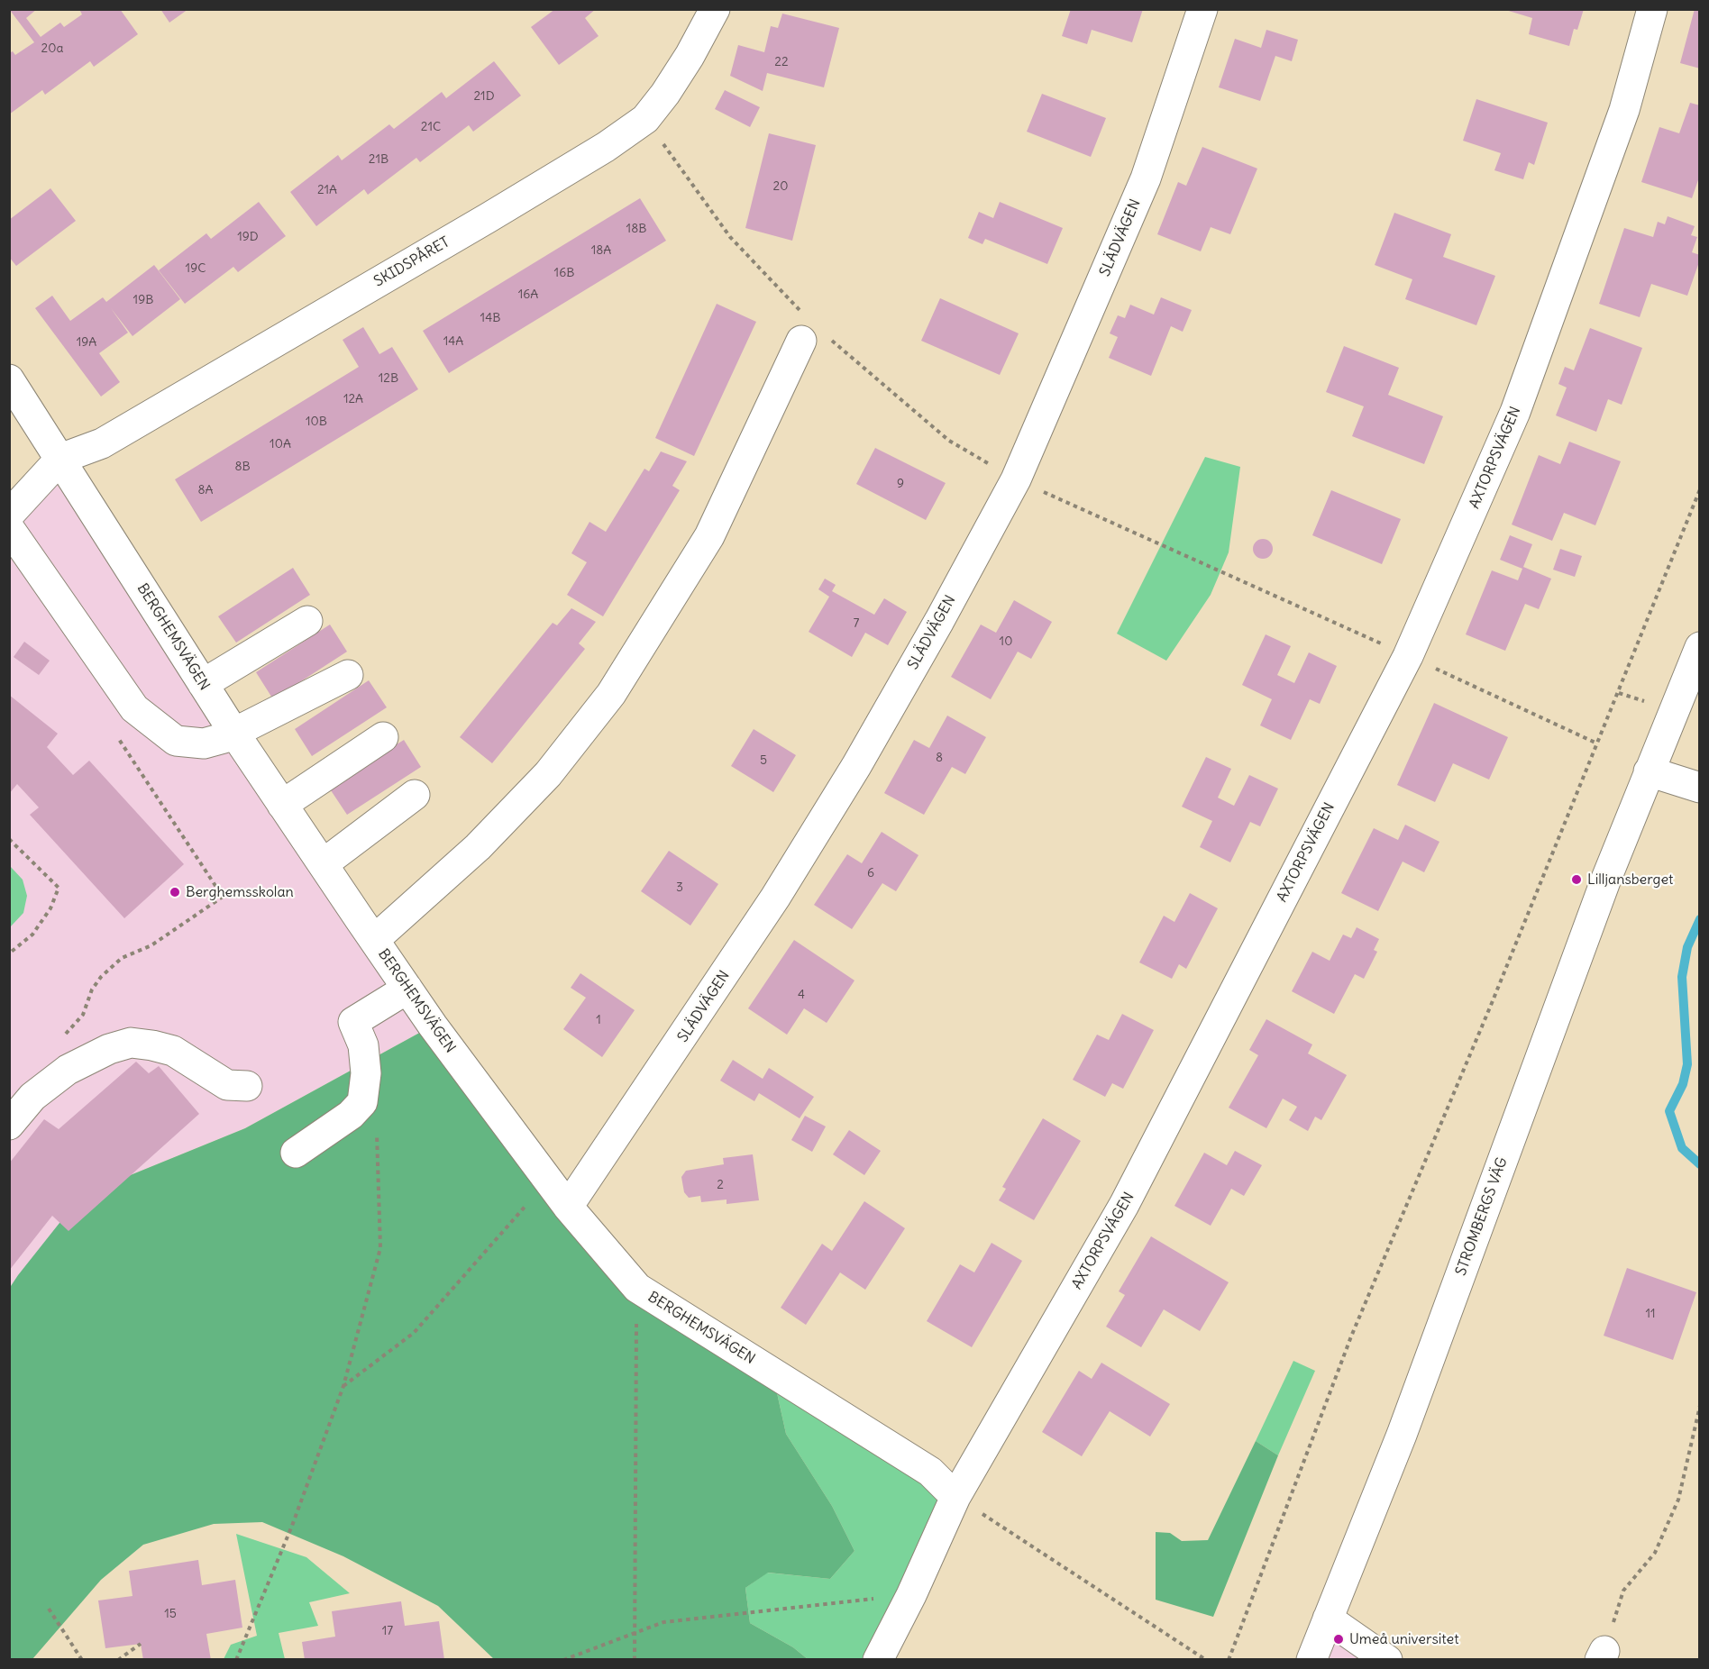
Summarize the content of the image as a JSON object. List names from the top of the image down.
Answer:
{
  "streets": {
    "street": [
      "SLÄDVÄGEN",
      "SKIDSPÅRET",
      "AXTORPSVÄGEN",
      "BERGHEMSVÄGEN",
      "STROMBERGS VÄG"
    ]
  },
  "crossings": [
    ["SLÄDVÄGEN", "BERGHEMSVÄGEN"],
    ["SKIDSPÅRET", "BERGHEMSVÄGEN"],
    ["AXTORPSVÄGEN", "BERGHEMSVÄGEN"]
  ],
  "places": ["Lilljansberget", "Berghemsskolan", "Umeå universitet"],
  "house_numbers": [
    "20a",
    "22",
    "21D",
    "21C",
    "21B",
    "20",
    "21A",
    "18B",
    "19D",
    "18A",
    "19C",
    "16B",
    "16A",
    "19B",
    "14B",
    "14A",
    "19A",
    "12B",
    "12A",
    "10B",
    "10A",
    "8B",
    "9",
    "8A",
    "7",
    "10",
    "8",
    "5",
    "6",
    "3",
    "4",
    "1",
    "2",
    "11",
    "15",
    "17"
  ]
}
